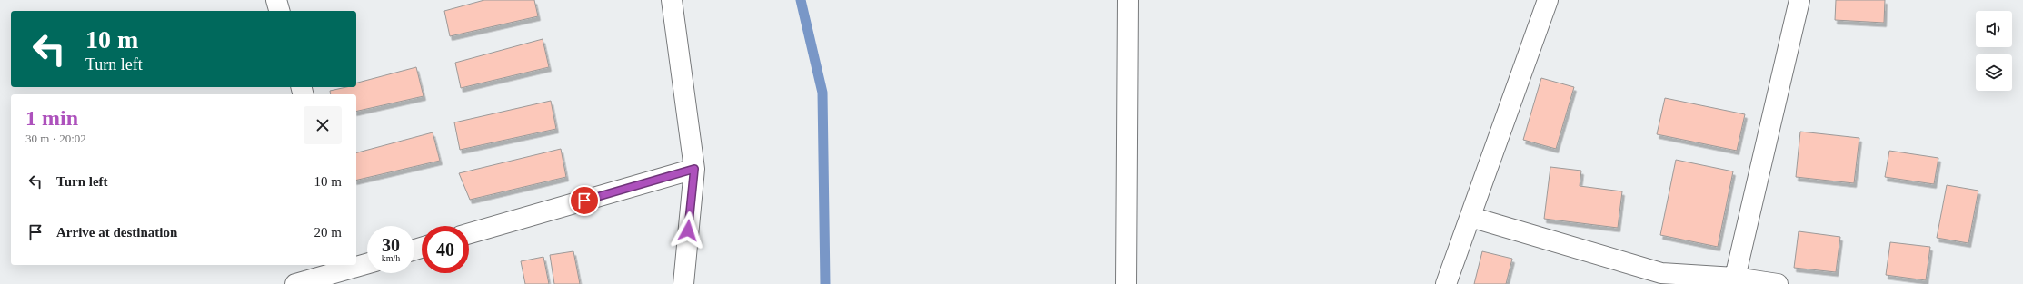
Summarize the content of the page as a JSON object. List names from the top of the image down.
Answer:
{
  "page": {
    "turn": ["10 m", "Turn left"],
    "heading": ["1 min", "30 m · 20:02"],
    "list": [
      {
        "name": "Turn left",
        "value": "10 m"
      },
      {
        "name": "Arrive at destination",
        "value": "20 m"
      }
    ],
    "speed": "30 km/h",
    "limit": "40"
  }
}
